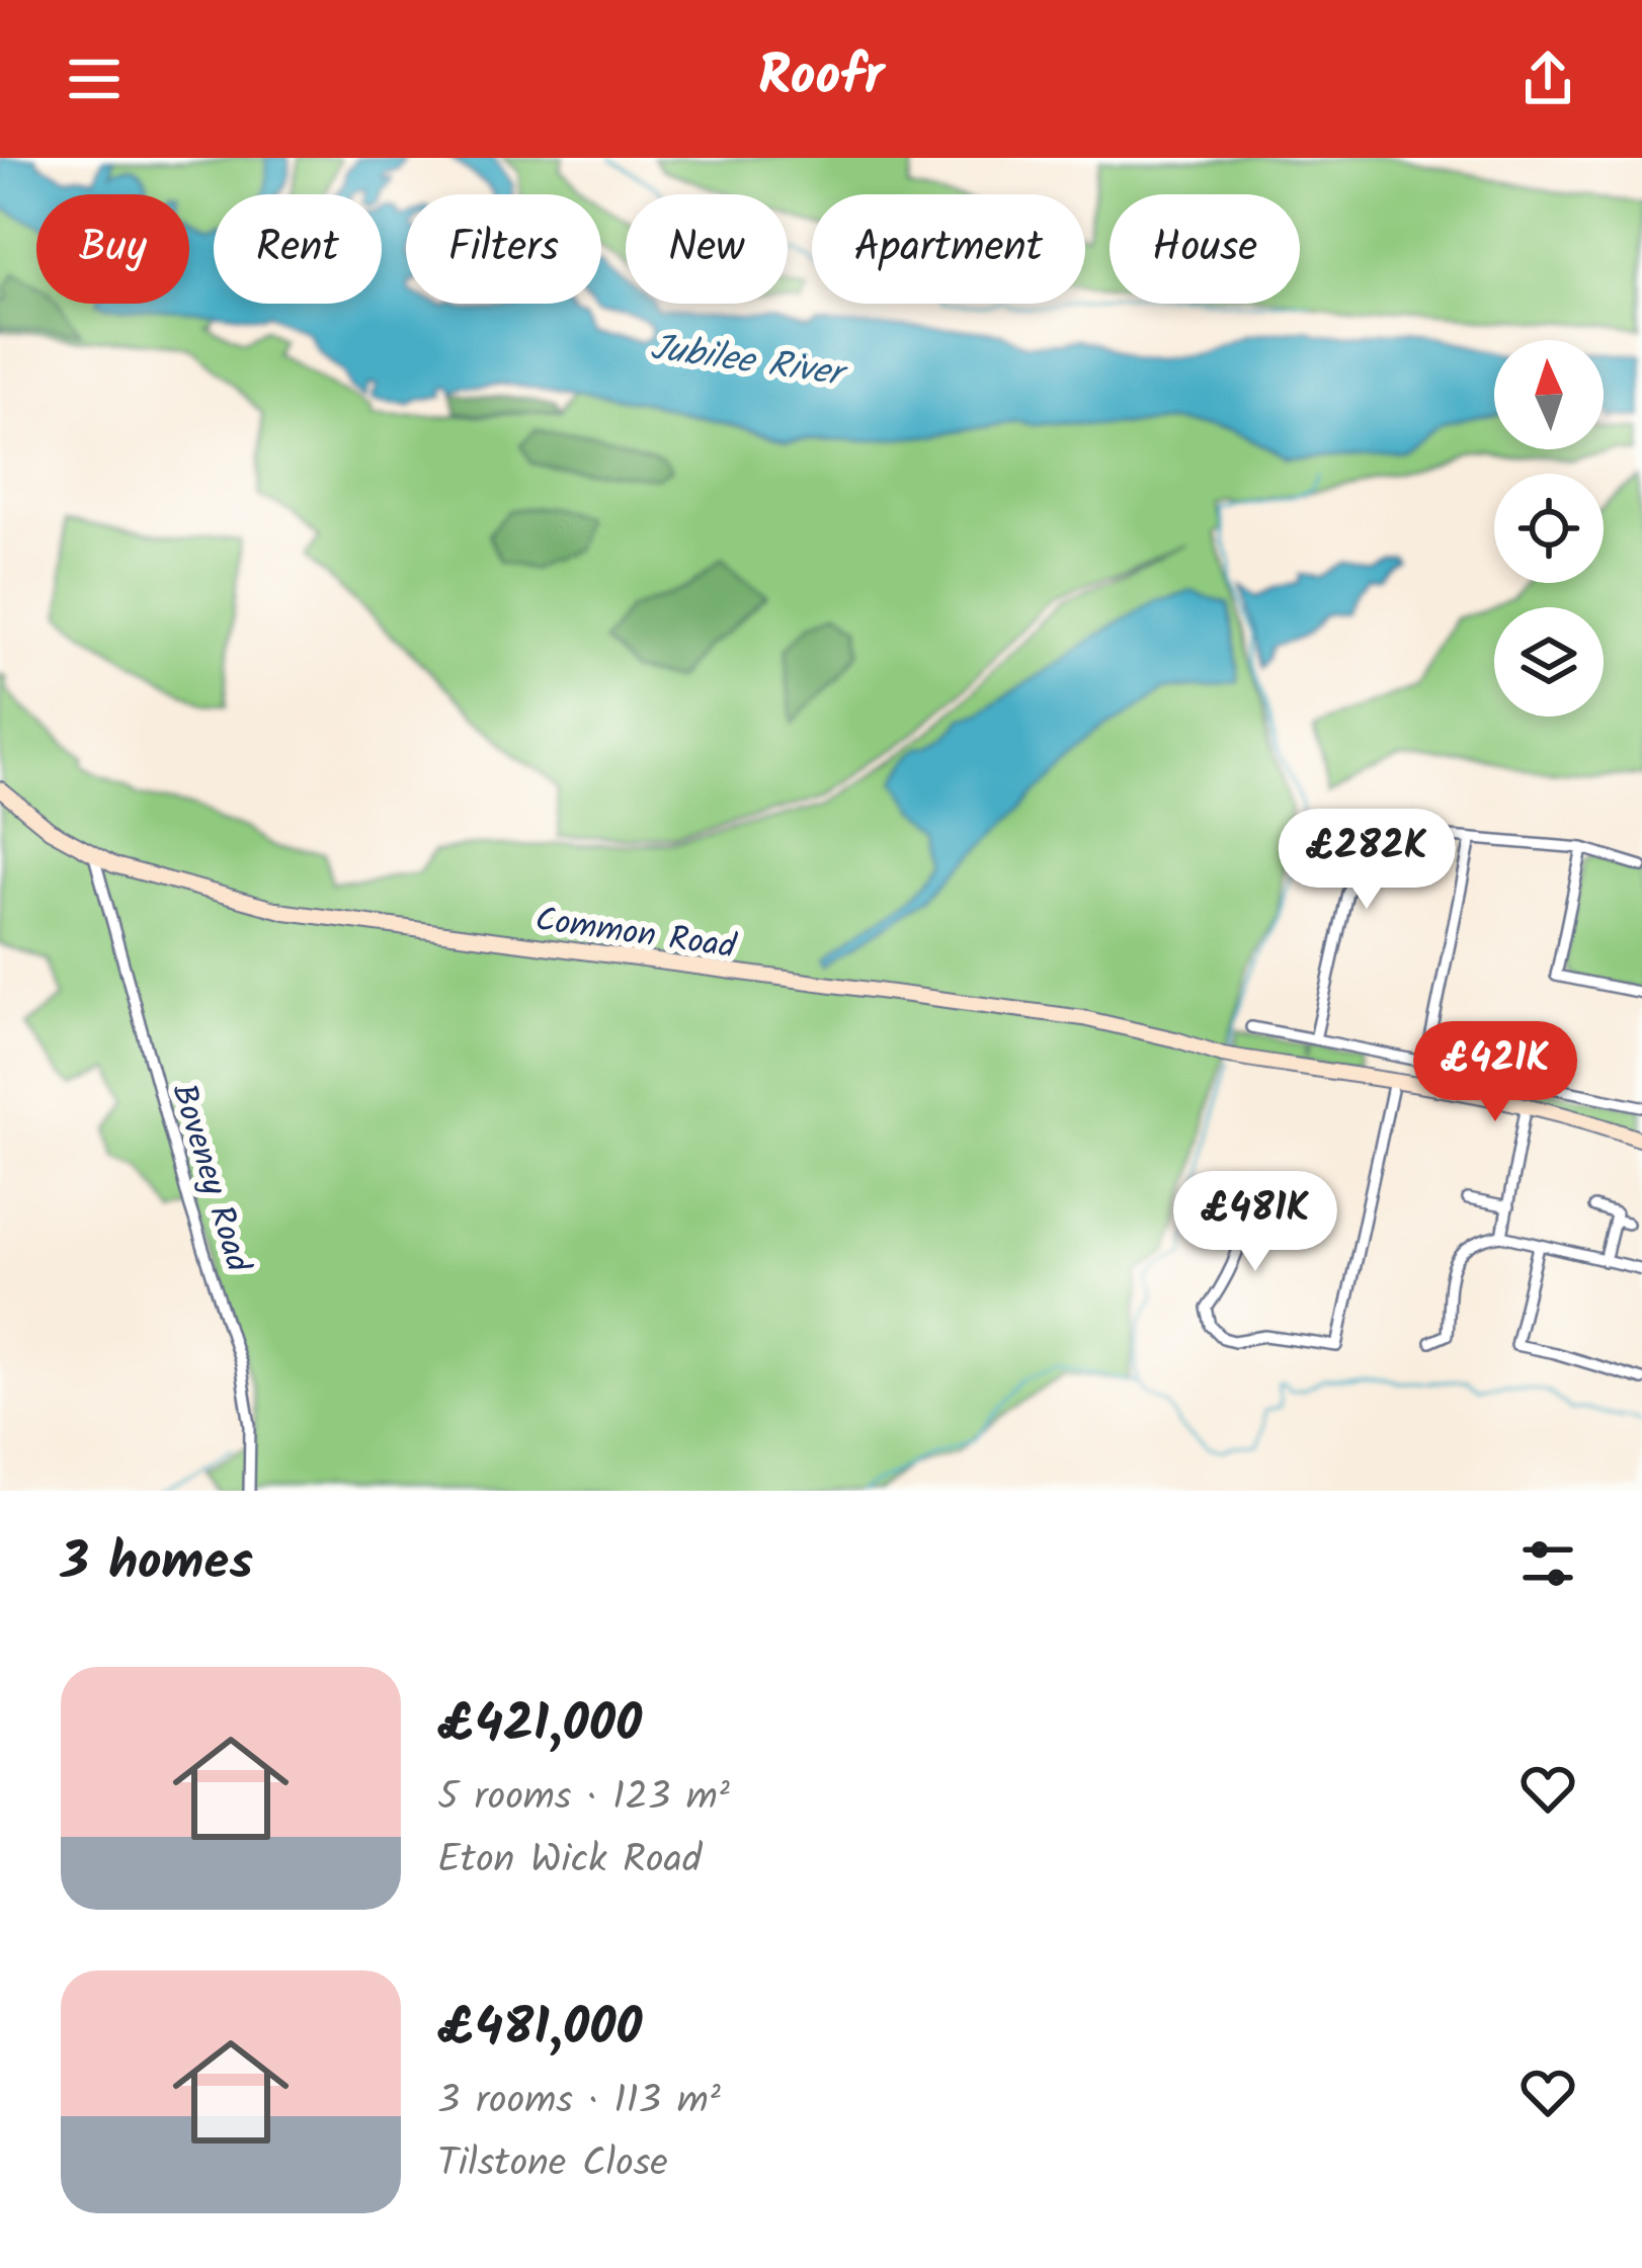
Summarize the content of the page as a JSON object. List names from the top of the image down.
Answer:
{
  "streets": {
    "main road": ["Common Road"],
    "street": ["Boveney Road"]
  },
  "crossings": [
    ["Common Road", "Boveney Road"]
  ],
  "water": ["Jubilee River"],
  "north": "top",
  "page": {
    "header": "Roofr",
    "chip": [
      "Buy",
      "Rent",
      "Filters",
      "New",
      "Apartment",
      "House"
    ],
    "price": ["£282K", "£421K", "£481K"],
    "heading": "3 homes",
    "list": [
      {
        "name": "£421,000",
        "note": "5 rooms · 123 m² · Eton Wick Road"
      },
      {
        "name": "£481,000",
        "note": "3 rooms · 113 m² · Tilstone Close"
      }
    ]
  }
}
